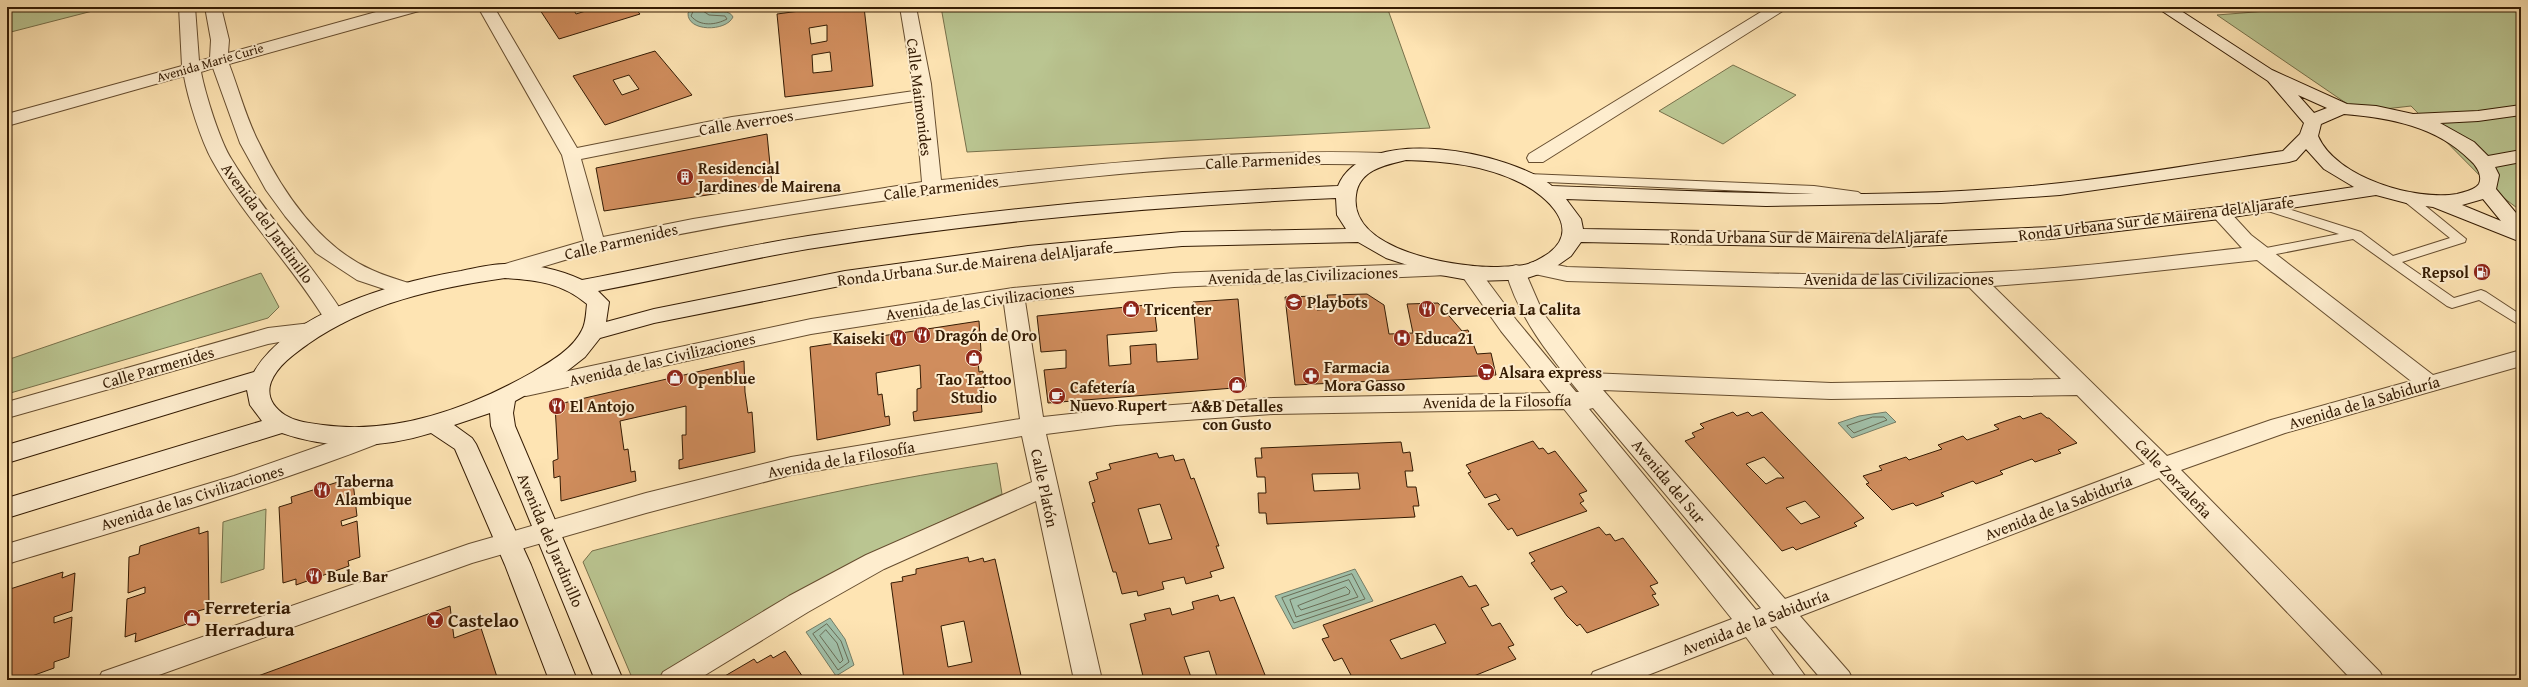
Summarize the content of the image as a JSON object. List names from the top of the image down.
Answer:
{
  "streets": {
    "street": [
      "Avenida Marie Curie",
      "Calle Maimonides",
      "Calle Averroes",
      "Calle Parmenides",
      "Ronda Urbana Sur de Mairena delAljarafe",
      "Avenida del Jardinillo",
      "Avenida de las Civilizaciones",
      "Avenida de la Filosofía",
      "Avenida de la Sabiduría",
      "Calle Zorzaleña",
      "Avenida del Sur",
      "Calle Platón"
    ]
  },
  "crossings": [
    ["Avenida Marie Curie", "Avenida del Jardinillo"],
    ["Calle Maimonides", "Calle Averroes"],
    ["Calle Maimonides", "Calle Parmenides"],
    ["Avenida del Jardinillo", "Avenida de la Filosofía"],
    ["Avenida de las Civilizaciones", "Calle Zorzaleña"],
    ["Avenida de las Civilizaciones", "Avenida del Sur"],
    ["Avenida de las Civilizaciones", "Calle Platón"],
    ["Avenida de la Filosofía", "Avenida del Sur"],
    ["Avenida de la Filosofía", "Calle Platón"],
    ["Avenida de la Sabiduría", "Calle Zorzaleña"],
    ["Avenida de la Sabiduría", "Avenida del Sur"]
  ],
  "places": {
    "building": ["Residencial Jardines de Mairena"],
    "fuel station": ["Repsol"],
    "school or university": ["Playbots"],
    "shop": [
      "Tricenter",
      "Tao Tattoo Studio",
      "Openblue",
      "A&B Detalles con Gusto",
      "Ferreteria Herradura"
    ],
    "restaurant": [
      "Cerveceria La Calita",
      "Dragón de Oro",
      "Kaiseki",
      "El Antojo",
      "Taberna Alambique",
      "Bule Bar"
    ],
    "hospital": ["Educa21"],
    "supermarket": ["Alsara express"],
    "pharmacy": ["Farmacia Mora Gasso"],
    "cafe": ["Cafetería Nuevo Rupert"],
    "bar": ["Castelao"]
  }
}
